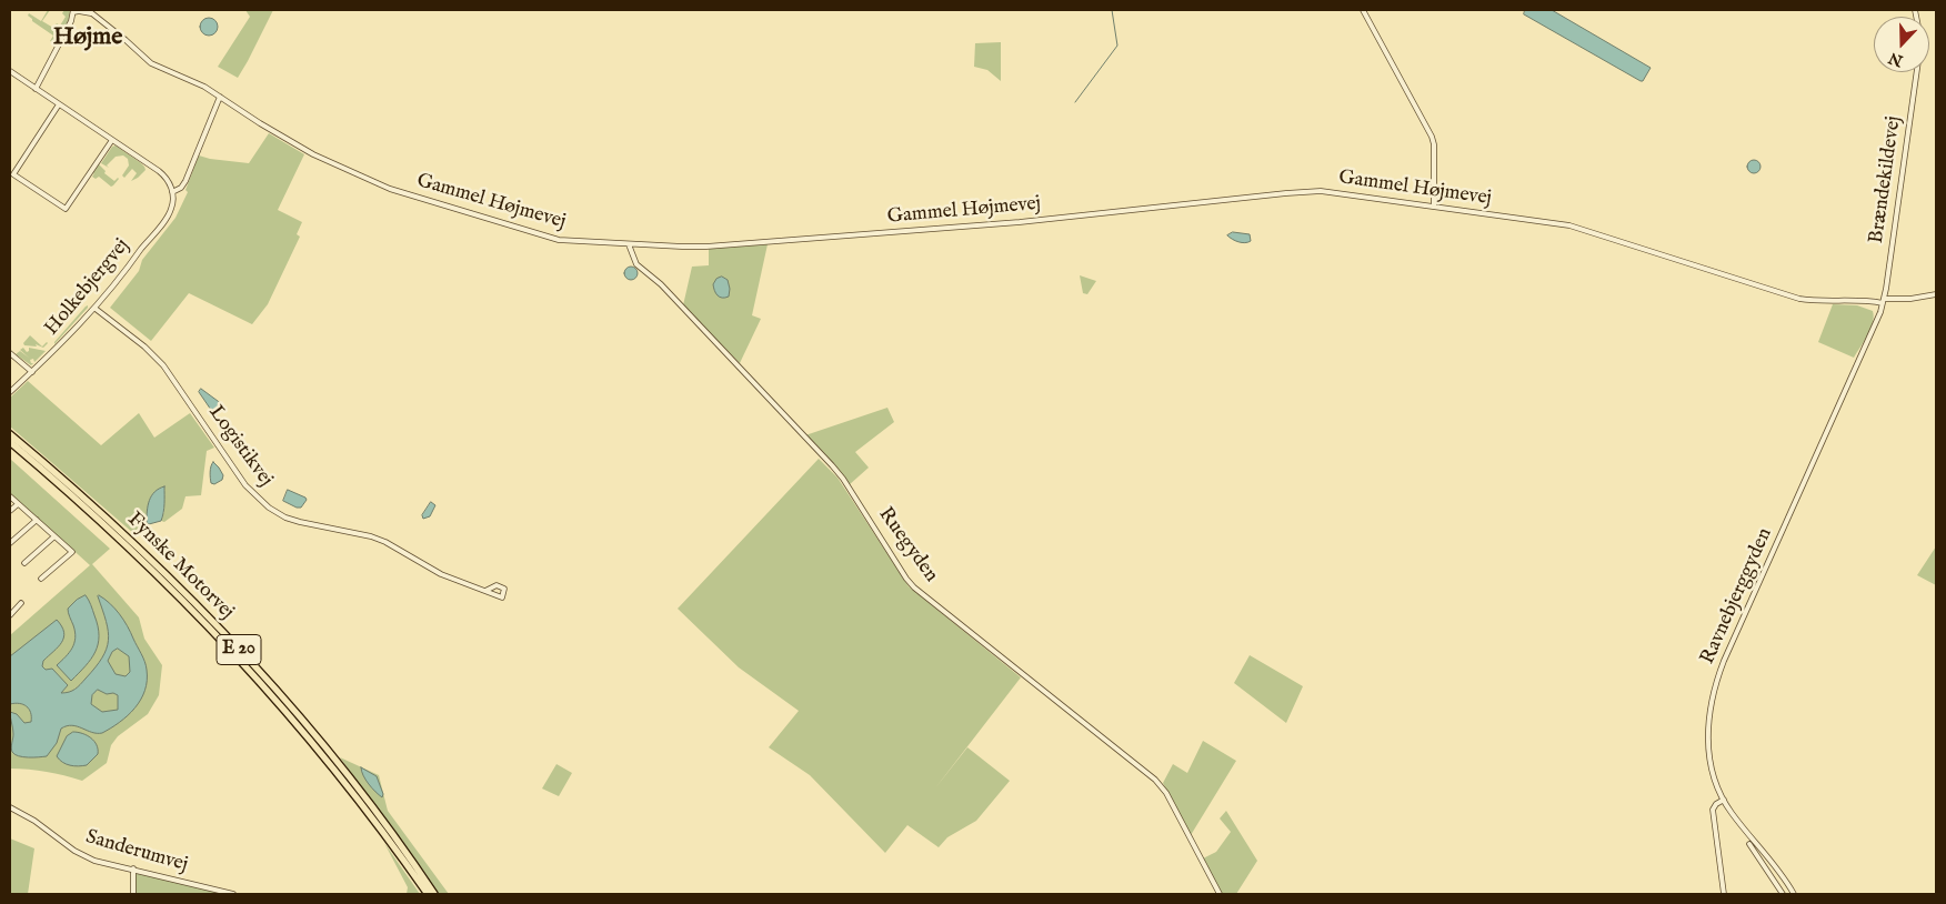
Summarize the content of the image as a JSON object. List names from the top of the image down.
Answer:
{
  "streets": {
    "highway": ["Fynske Motorvej", "E 20"],
    "street": [
      "Brændekildevej",
      "Gammel Højmevej",
      "Holkebjergvej",
      "Logistikvej",
      "Ruegyden",
      "Ravnebjerggyden",
      "Sanderumvej"
    ]
  },
  "crossings": [
    ["Brændekildevej", "Gammel Højmevej"],
    ["Brændekildevej", "Ravnebjerggyden"],
    ["Gammel Højmevej", "Holkebjergvej"],
    ["Gammel Højmevej", "Ruegyden"],
    ["Gammel Højmevej", "Ravnebjerggyden"],
    ["Holkebjergvej", "Logistikvej"]
  ],
  "districts": ["Højme"],
  "north": "bottom"
}
